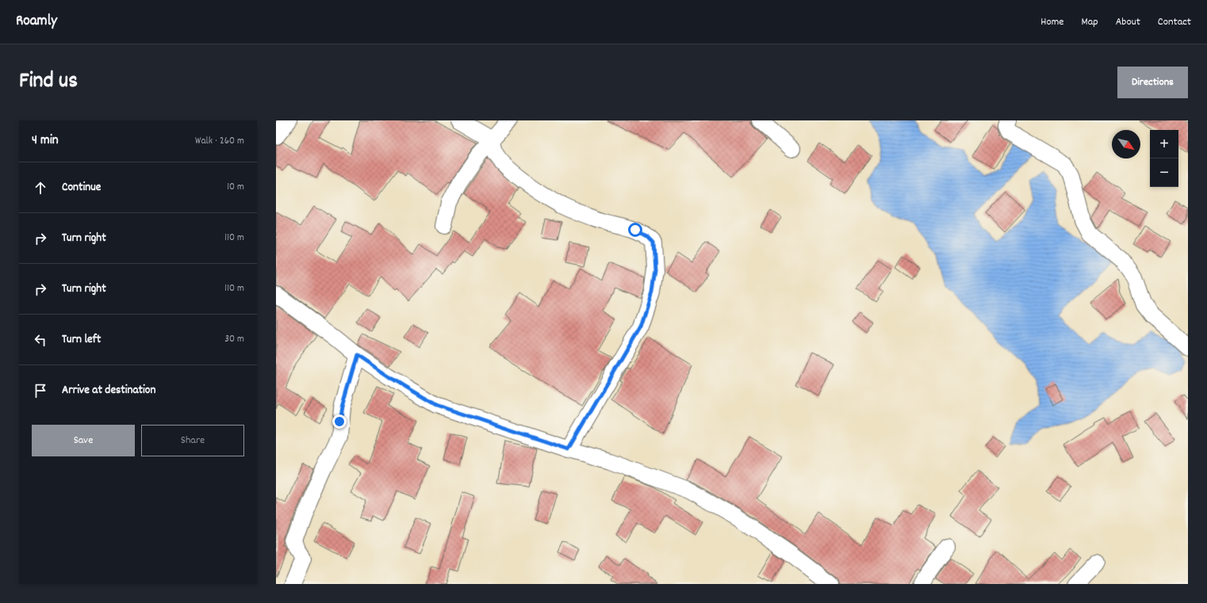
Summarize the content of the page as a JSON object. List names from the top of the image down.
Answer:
{
  "north": "bottom right",
  "page": {
    "header": "Roamly",
    "nav": [
      "Home",
      "Map",
      "About",
      "Contact"
    ],
    "title": "Find us",
    "buttons": [
      "Directions",
      ["Save", "Share"]
    ],
    "heading": ["4 min", "Walk · 260 m"],
    "map_buttons": ["+", "−"],
    "list": [
      ["Continue", "10 m"],
      ["Turn right", "110 m"],
      ["Turn right", "110 m"],
      ["Turn left", "30 m"],
      "Arrive at destination"
    ]
  }
}
